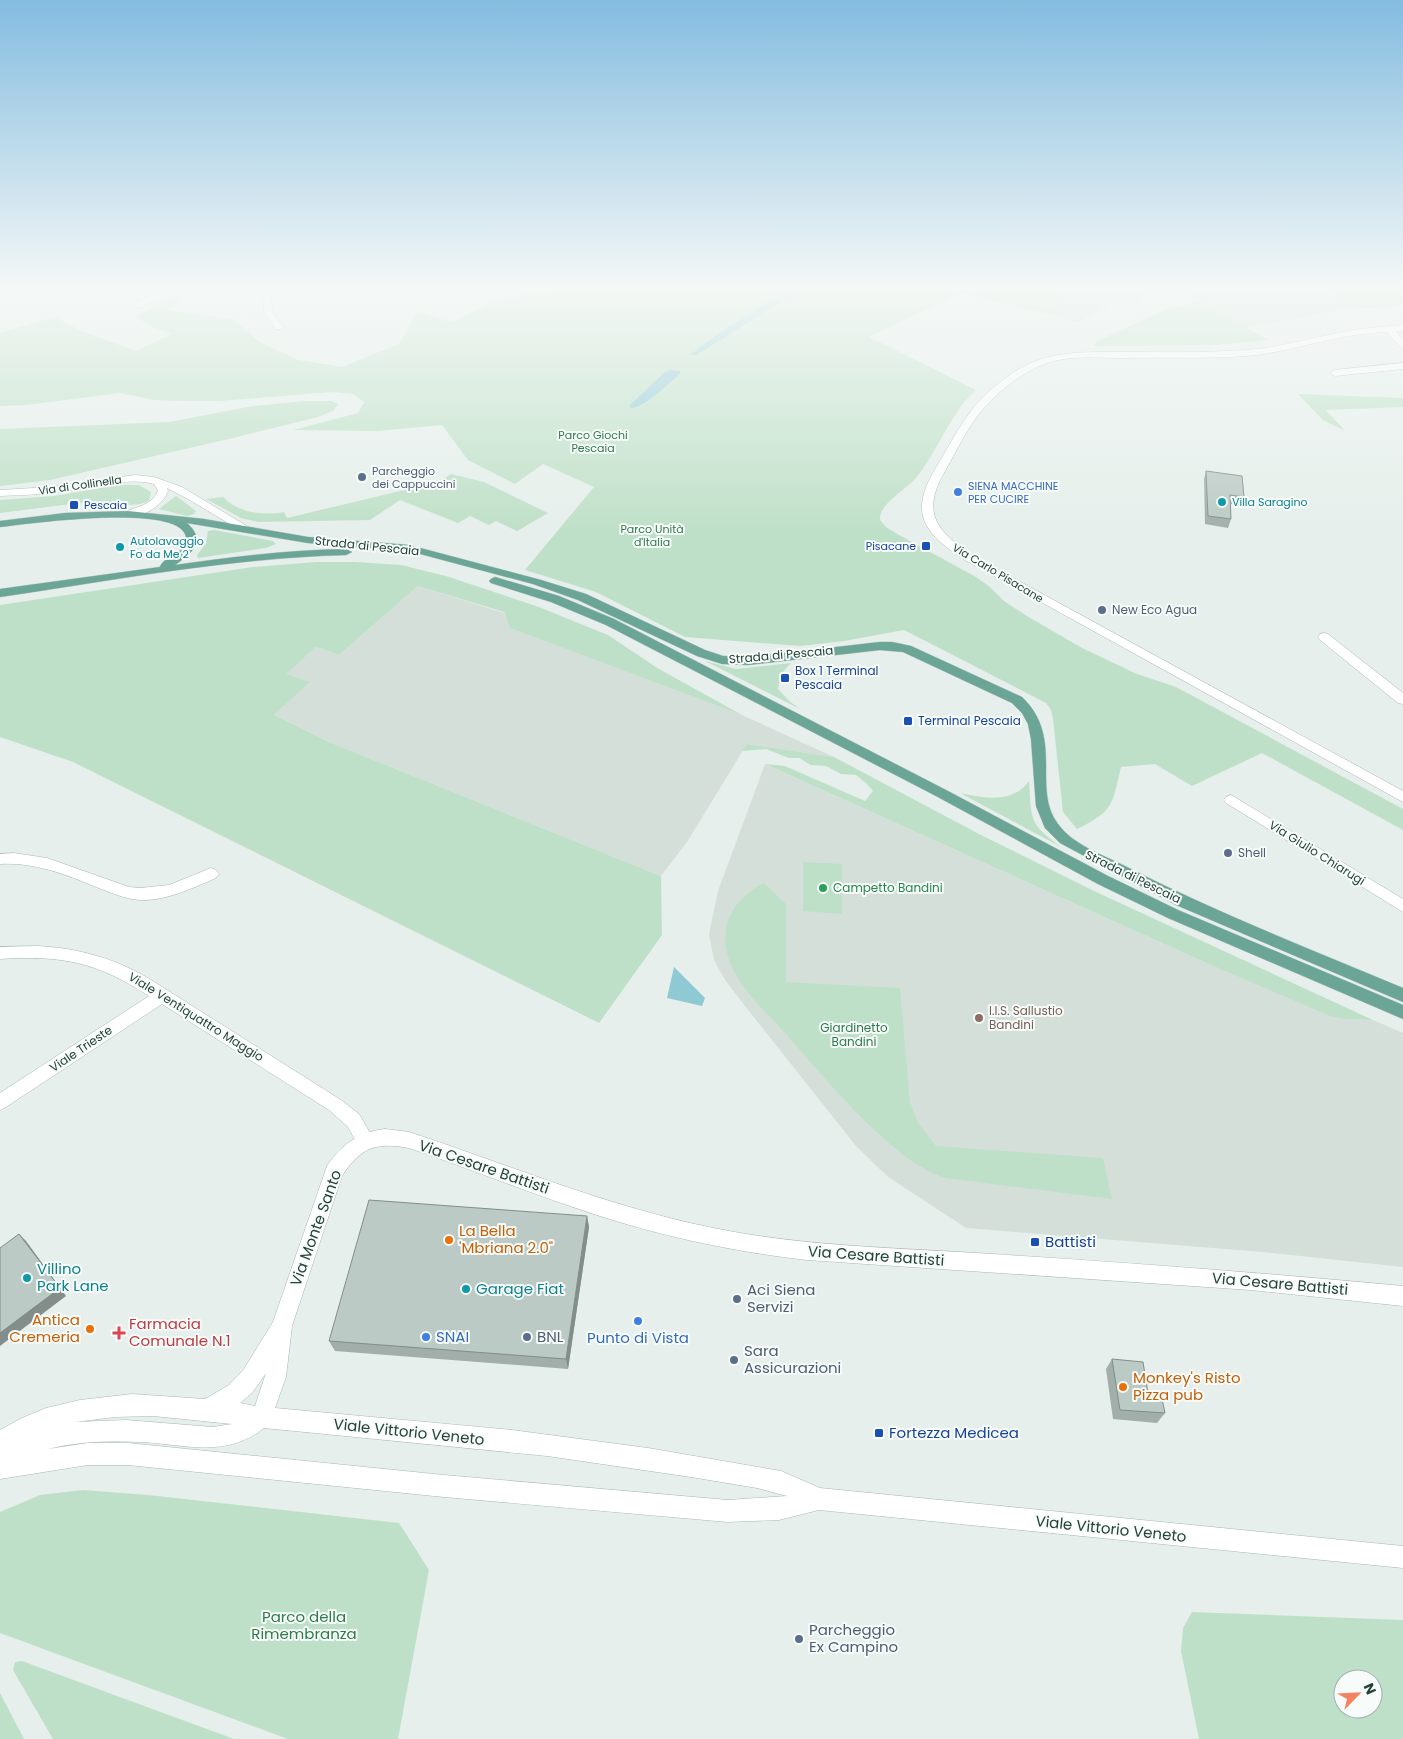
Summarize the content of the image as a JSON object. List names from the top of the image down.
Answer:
{
  "streets": {
    "main road": ["Strada di Pescaia"],
    "street": [
      "Via di Collinella",
      "Via Carlo Pisacane",
      "Via Giulio Chiarugi",
      "Viale Ventiquattro Maggio",
      "Viale Trieste",
      "Via Cesare Battisti",
      "Via Monte Santo",
      "Viale Vittorio Veneto"
    ]
  },
  "crossings": [
    ["Via di Collinella", "Strada di Pescaia"],
    ["Viale Ventiquattro Maggio", "Viale Trieste"],
    ["Viale Ventiquattro Maggio", "Via Cesare Battisti"],
    ["Viale Ventiquattro Maggio", "Via Monte Santo"],
    ["Via Cesare Battisti", "Via Monte Santo"],
    ["Via Monte Santo", "Viale Vittorio Veneto"]
  ],
  "parks": [
    "Parco Giochi Pescaia",
    "Parco Unità d'Italia",
    "Giardinetto Bandini",
    "Parco della Rimembranza"
  ],
  "places": {
    "other": [
      "Parcheggio dei Cappuccini",
      "SIENA MACCHINE PER CUCIRE",
      "Villa Saragino",
      "Autolavaggio Fo da Me 2",
      "New Eco Agua",
      "Shell",
      "Campetto Bandini",
      "I.I.S. Sallustio Bandini",
      "La Bella 'Mbriana 2.0\"",
      "Villino Park Lane",
      "Garage Fiat",
      "Aci Siena Servizi",
      "Punto di Vista",
      "Antica Cremeria",
      "SNAI",
      "BNL",
      "Sara Assicurazioni",
      "Monkey's Risto Pizza pub",
      "Parcheggio Ex Campino"
    ],
    "transit": [
      "Pescaia",
      "Pisacane",
      "Box 1 Terminal Pescaia",
      "Terminal Pescaia",
      "Battisti",
      "Fortezza Medicea"
    ],
    "health": ["Farmacia Comunale N.1"]
  },
  "north": "top right"
}
